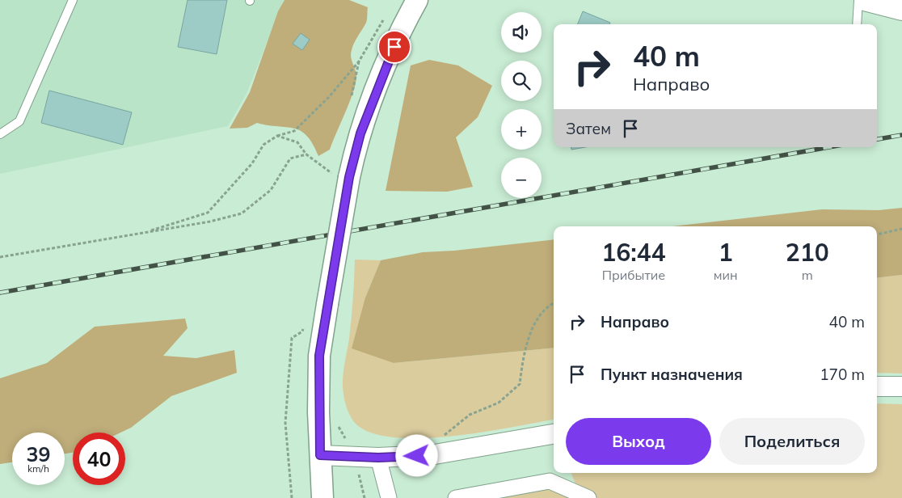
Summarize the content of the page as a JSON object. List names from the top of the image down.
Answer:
{
  "page": {
    "map_buttons": ["+", "−"],
    "turn": ["40 m", "Направо"],
    "then": "Затем",
    "eta": [
      "16:44",
      "Прибытие",
      "1",
      "мин",
      "210",
      "m"
    ],
    "list": [
      {
        "name": "Направо",
        "value": "40 m"
      },
      {
        "name": "Пункт назначения",
        "value": "170 m"
      }
    ],
    "buttons": ["Выход", "Поделиться"],
    "speed": "39 km/h",
    "limit": "40"
  }
}
